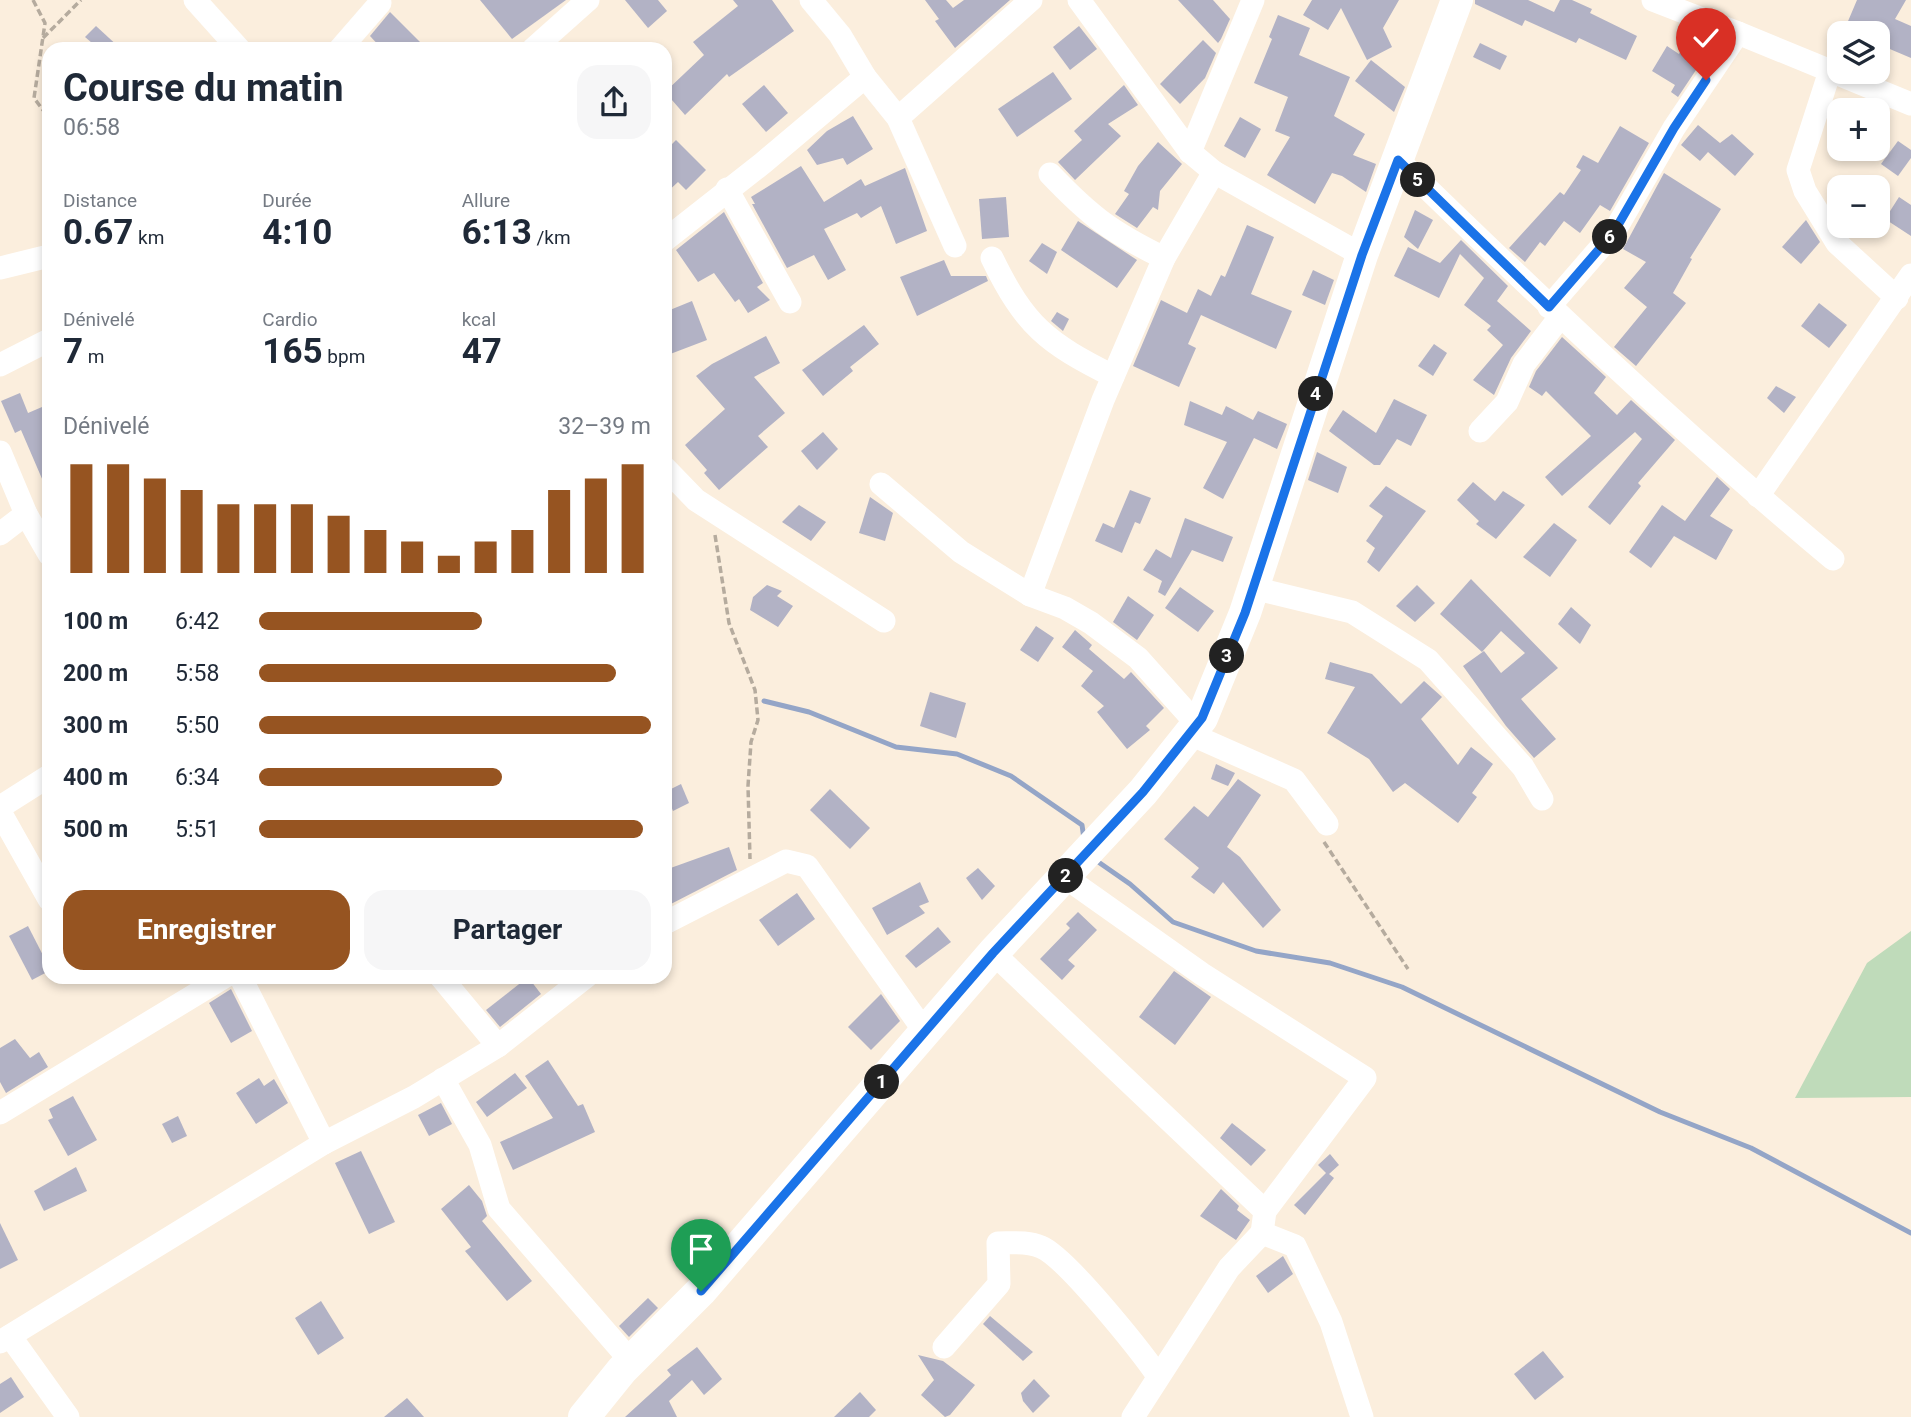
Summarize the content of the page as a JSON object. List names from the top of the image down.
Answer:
{
  "page": {
    "map_buttons": ["+", "−"],
    "heading": ["Course du matin", "06:58"],
    "stats": [
      ["Distance", "0.67 km"],
      ["Durée", "4:10"],
      ["Allure", "6:13 /km"],
      ["Dénivelé", "7 m"],
      ["Cardio", "165 bpm"],
      ["kcal", "47"]
    ],
    "pins": [
      "5",
      "6",
      "4",
      "3",
      "2",
      "1"
    ],
    "chart": ["Dénivelé", "32–39 m"],
    "list": [
      {
        "name": "100 m",
        "note": "6:42"
      },
      {
        "name": "200 m",
        "note": "5:58"
      },
      {
        "name": "300 m",
        "note": "5:50"
      },
      {
        "name": "400 m",
        "note": "6:34"
      },
      {
        "name": "500 m",
        "note": "5:51"
      }
    ],
    "buttons": ["Enregistrer", "Partager"]
  }
}
